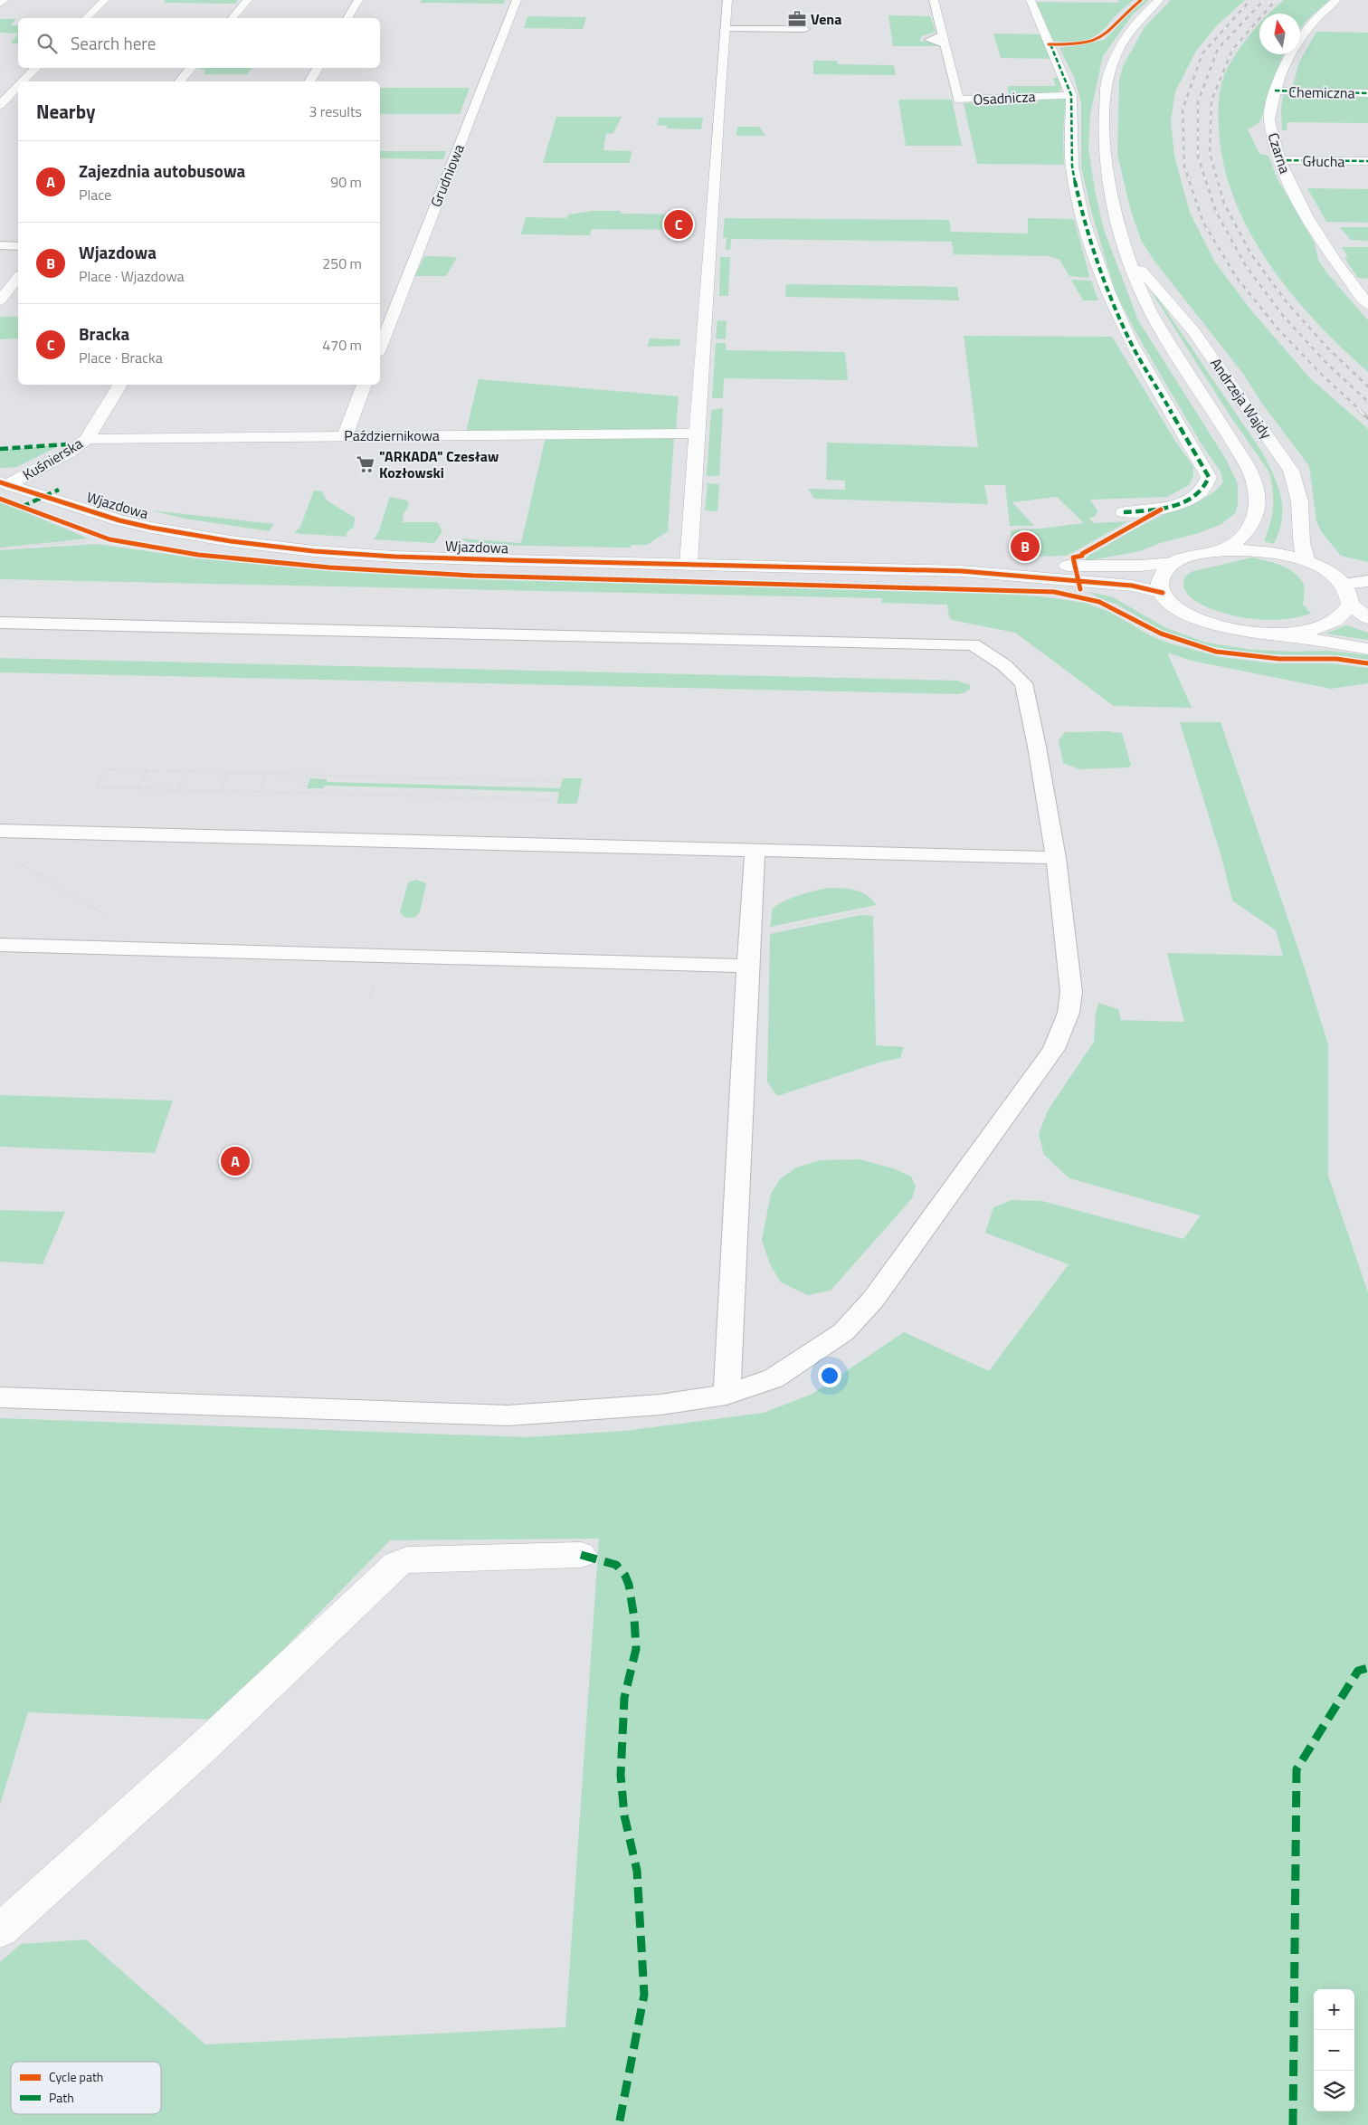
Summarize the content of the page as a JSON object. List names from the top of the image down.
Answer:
{
  "streets": {
    "street": [
      "Chemiczna",
      "Osadnicza",
      "Czarna",
      "Głucha",
      "Grudniowa",
      "Andrzeja Wajdy",
      "Październikowa",
      "Kuśnierska",
      "Wjazdowa"
    ]
  },
  "crossings": [
    ["Chemiczna", "Czarna"],
    ["Czarna", "Głucha"],
    ["Andrzeja Wajdy", "Wjazdowa"],
    ["Październikowa", "Kuśnierska"],
    ["Kuśnierska", "Wjazdowa"]
  ],
  "places": {
    "office": ["Vena"],
    "supermarket": ["\"ARKADA\" Czesław Kozłowski"]
  },
  "legend": ["Cycle path", "Path"],
  "north": "top",
  "page": {
    "search": "Search here",
    "heading": ["Nearby", "3 results"],
    "list": [
      {
        "mark": "A",
        "name": "Zajezdnia autobusowa",
        "note": "Place",
        "value": "90 m"
      },
      {
        "mark": "B",
        "name": "Wjazdowa",
        "note": "Place · Wjazdowa",
        "value": "250 m"
      },
      {
        "mark": "C",
        "name": "Bracka",
        "note": "Place · Bracka",
        "value": "470 m"
      }
    ],
    "pins": ["C", "B", "A"],
    "map_buttons": ["+", "−"]
  }
}
